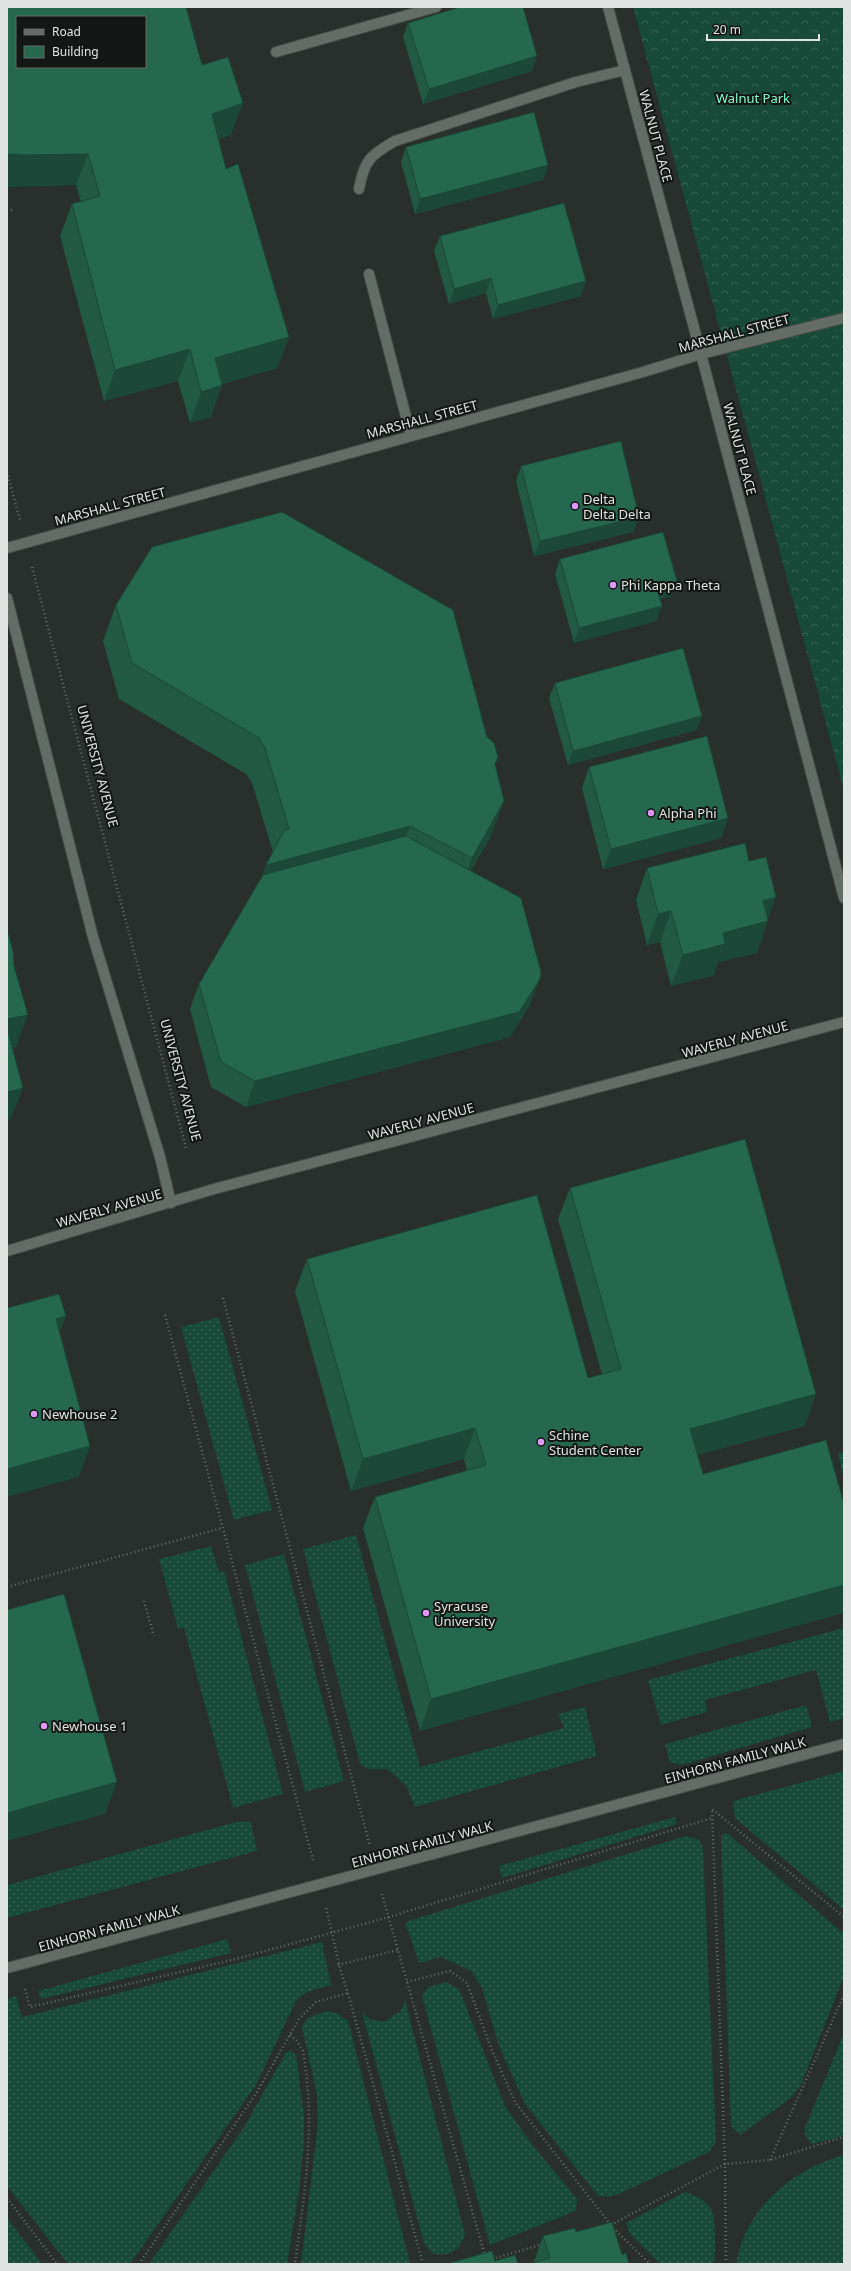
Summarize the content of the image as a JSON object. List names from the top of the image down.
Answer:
{
  "streets": {
    "street": [
      "WALNUT PLACE",
      "MARSHALL STREET",
      "WAVERLY AVENUE",
      "EINHORN FAMILY WALK"
    ],
    "path": ["UNIVERSITY AVENUE"]
  },
  "crossings": [
    ["WALNUT PLACE", "MARSHALL STREET"],
    ["MARSHALL STREET", "UNIVERSITY AVENUE"]
  ],
  "parks": ["Walnut Park"],
  "places": [
    "Delta Delta Delta",
    "Phi Kappa Theta",
    "Alpha Phi",
    "Newhouse 2",
    "Schine Student Center",
    "Syracuse University",
    "Newhouse 1"
  ],
  "legend": ["Road", "Building"],
  "scale_bar": "20 m"
}
